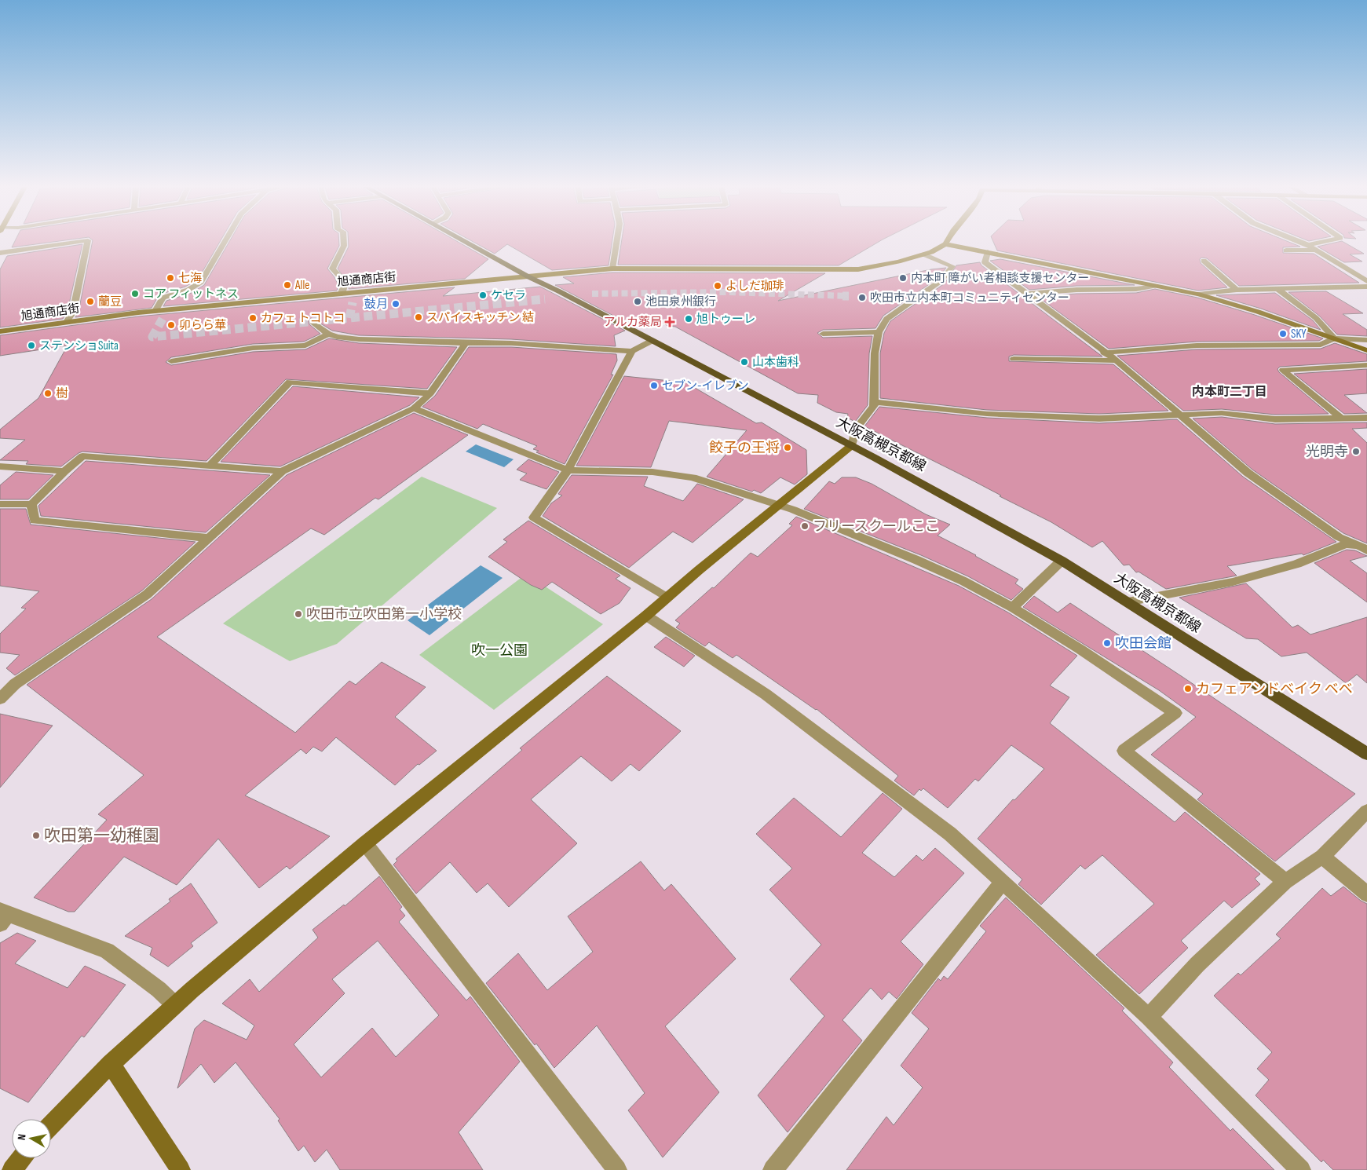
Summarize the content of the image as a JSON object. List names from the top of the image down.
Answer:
{
  "streets": {
    "main road": ["大阪高槻京都線"],
    "street": ["旭通商店街"]
  },
  "crossings": [
    ["旭通商店街", "大阪高槻京都線"]
  ],
  "districts": ["内本町二丁目"],
  "parks": ["吹一公園"],
  "places": {
    "other": [
      "七海",
      "内本町 障がい者相談支援センター",
      "Alle",
      "よしだ珈琲",
      "コア フィットネス",
      "ケセラ",
      "吹田市立内本町コミュニティセンター",
      "蘭豆",
      "池田泉州銀行",
      "鼓月",
      "スパイスキッチン 結",
      "カフェ トコトコ",
      "旭トゥーレ",
      "卯らら華",
      "SKY",
      "ステンショSuita",
      "山本歯科",
      "セブン-イレブン",
      "樹",
      "餃子の王将",
      "光明寺",
      "フリースクールここ",
      "吹田市立吹田第一小学校",
      "吹田会館",
      "カフェアンドベイク ベベ",
      "吹田第一幼稚園"
    ],
    "health": ["アルカ薬局"]
  },
  "north": "left"
}
